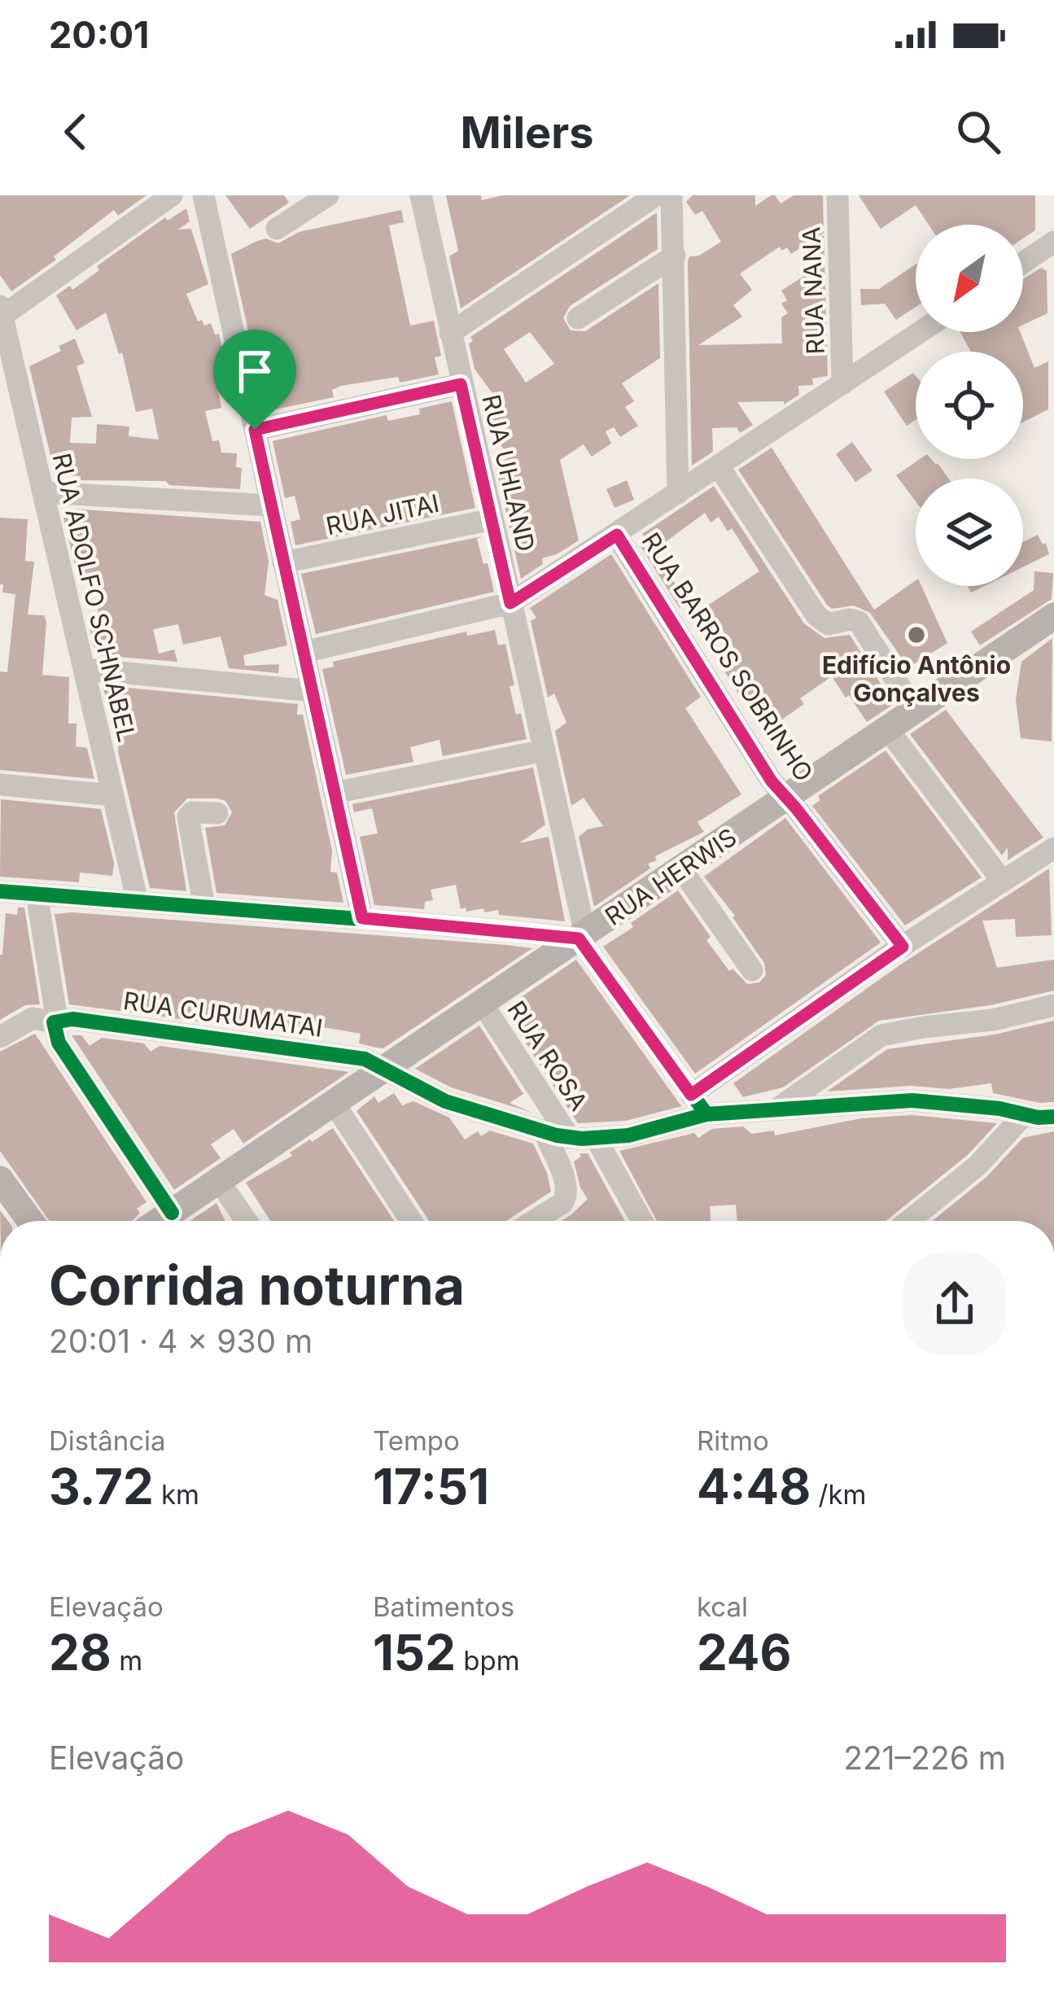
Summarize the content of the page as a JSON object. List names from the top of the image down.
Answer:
{
  "streets": {
    "main road": ["RUA HERWIS"],
    "street": [
      "RUA NANA",
      "RUA UHLAND",
      "RUA JITAI",
      "RUA ADOLFO SCHNABEL",
      "RUA BARROS SOBRINHO",
      "RUA CURUMATAI",
      "RUA ROSA"
    ]
  },
  "crossings": [
    ["RUA UHLAND", "RUA JITAI"],
    ["RUA UHLAND", "RUA HERWIS"],
    ["RUA BARROS SOBRINHO", "RUA HERWIS"],
    ["RUA HERWIS", "RUA CURUMATAI"],
    ["RUA HERWIS", "RUA ROSA"],
    ["RUA CURUMATAI", "RUA ROSA"]
  ],
  "places": ["Edifício Antônio Gonçalves"],
  "north": "bottom left",
  "page": {
    "status": "20:01",
    "header": "Milers",
    "heading": ["Corrida noturna", "20:01 · 4 × 930 m"],
    "stats": [
      ["Distância", "3.72 km"],
      ["Tempo", "17:51"],
      ["Ritmo", "4:48 /km"],
      ["Elevação", "28 m"],
      ["Batimentos", "152 bpm"],
      ["kcal", "246"]
    ],
    "chart": ["Elevação", "221–226 m"]
  }
}
